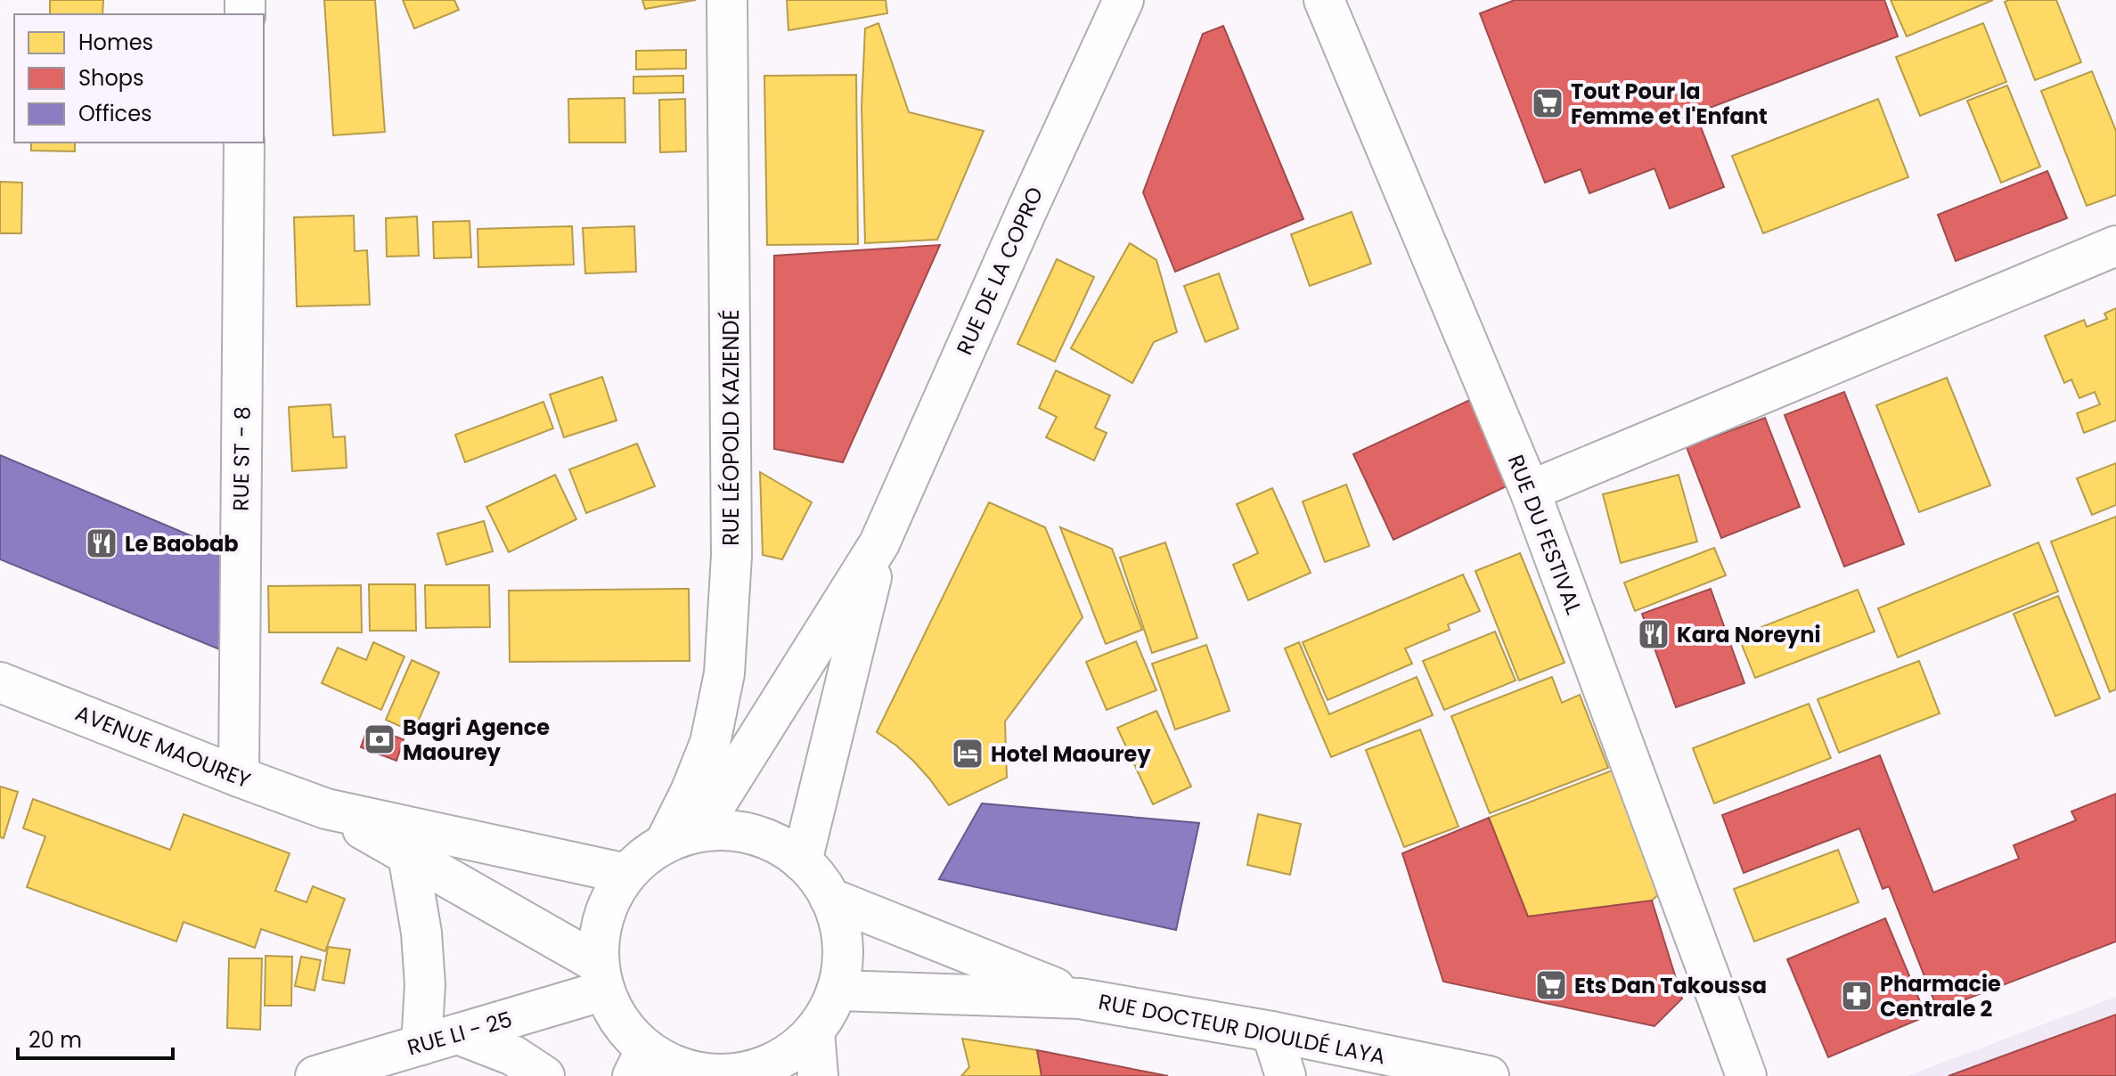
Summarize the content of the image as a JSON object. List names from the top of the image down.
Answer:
{
  "streets": {
    "street": [
      "RUE DE LA COPRO",
      "RUE LÉOPOLD KAZIENDÉ",
      "RUE ST - 8",
      "RUE DU FESTIVAL",
      "AVENUE MAOUREY",
      "RUE DOCTEUR DIOULDÉ LAYA",
      "RUE LI - 25"
    ]
  },
  "crossings": [
    ["RUE DE LA COPRO", "RUE LÉOPOLD KAZIENDÉ"],
    ["RUE DE LA COPRO", "AVENUE MAOUREY"],
    ["RUE DE LA COPRO", "RUE DOCTEUR DIOULDÉ LAYA"],
    ["RUE DE LA COPRO", "RUE LI - 25"],
    ["RUE LÉOPOLD KAZIENDÉ", "AVENUE MAOUREY"],
    ["RUE LÉOPOLD KAZIENDÉ", "RUE DOCTEUR DIOULDÉ LAYA"],
    ["RUE LÉOPOLD KAZIENDÉ", "RUE LI - 25"],
    ["RUE ST - 8", "AVENUE MAOUREY"],
    ["AVENUE MAOUREY", "RUE DOCTEUR DIOULDÉ LAYA"],
    ["AVENUE MAOUREY", "RUE LI - 25"],
    ["RUE DOCTEUR DIOULDÉ LAYA", "RUE LI - 25"]
  ],
  "places": {
    "supermarket": ["Tout Pour la Femme et l'Enfant", "Ets Dan Takoussa"],
    "restaurant": ["Le Baobab", "Kara Noreyni"],
    "bank": ["Bagri Agence Maourey"],
    "hotel": ["Hotel Maourey"],
    "pharmacy": ["Pharmacie Centrale 2"]
  },
  "legend": ["Homes", "Shops", "Offices"],
  "scale_bar": "20 m"
}
